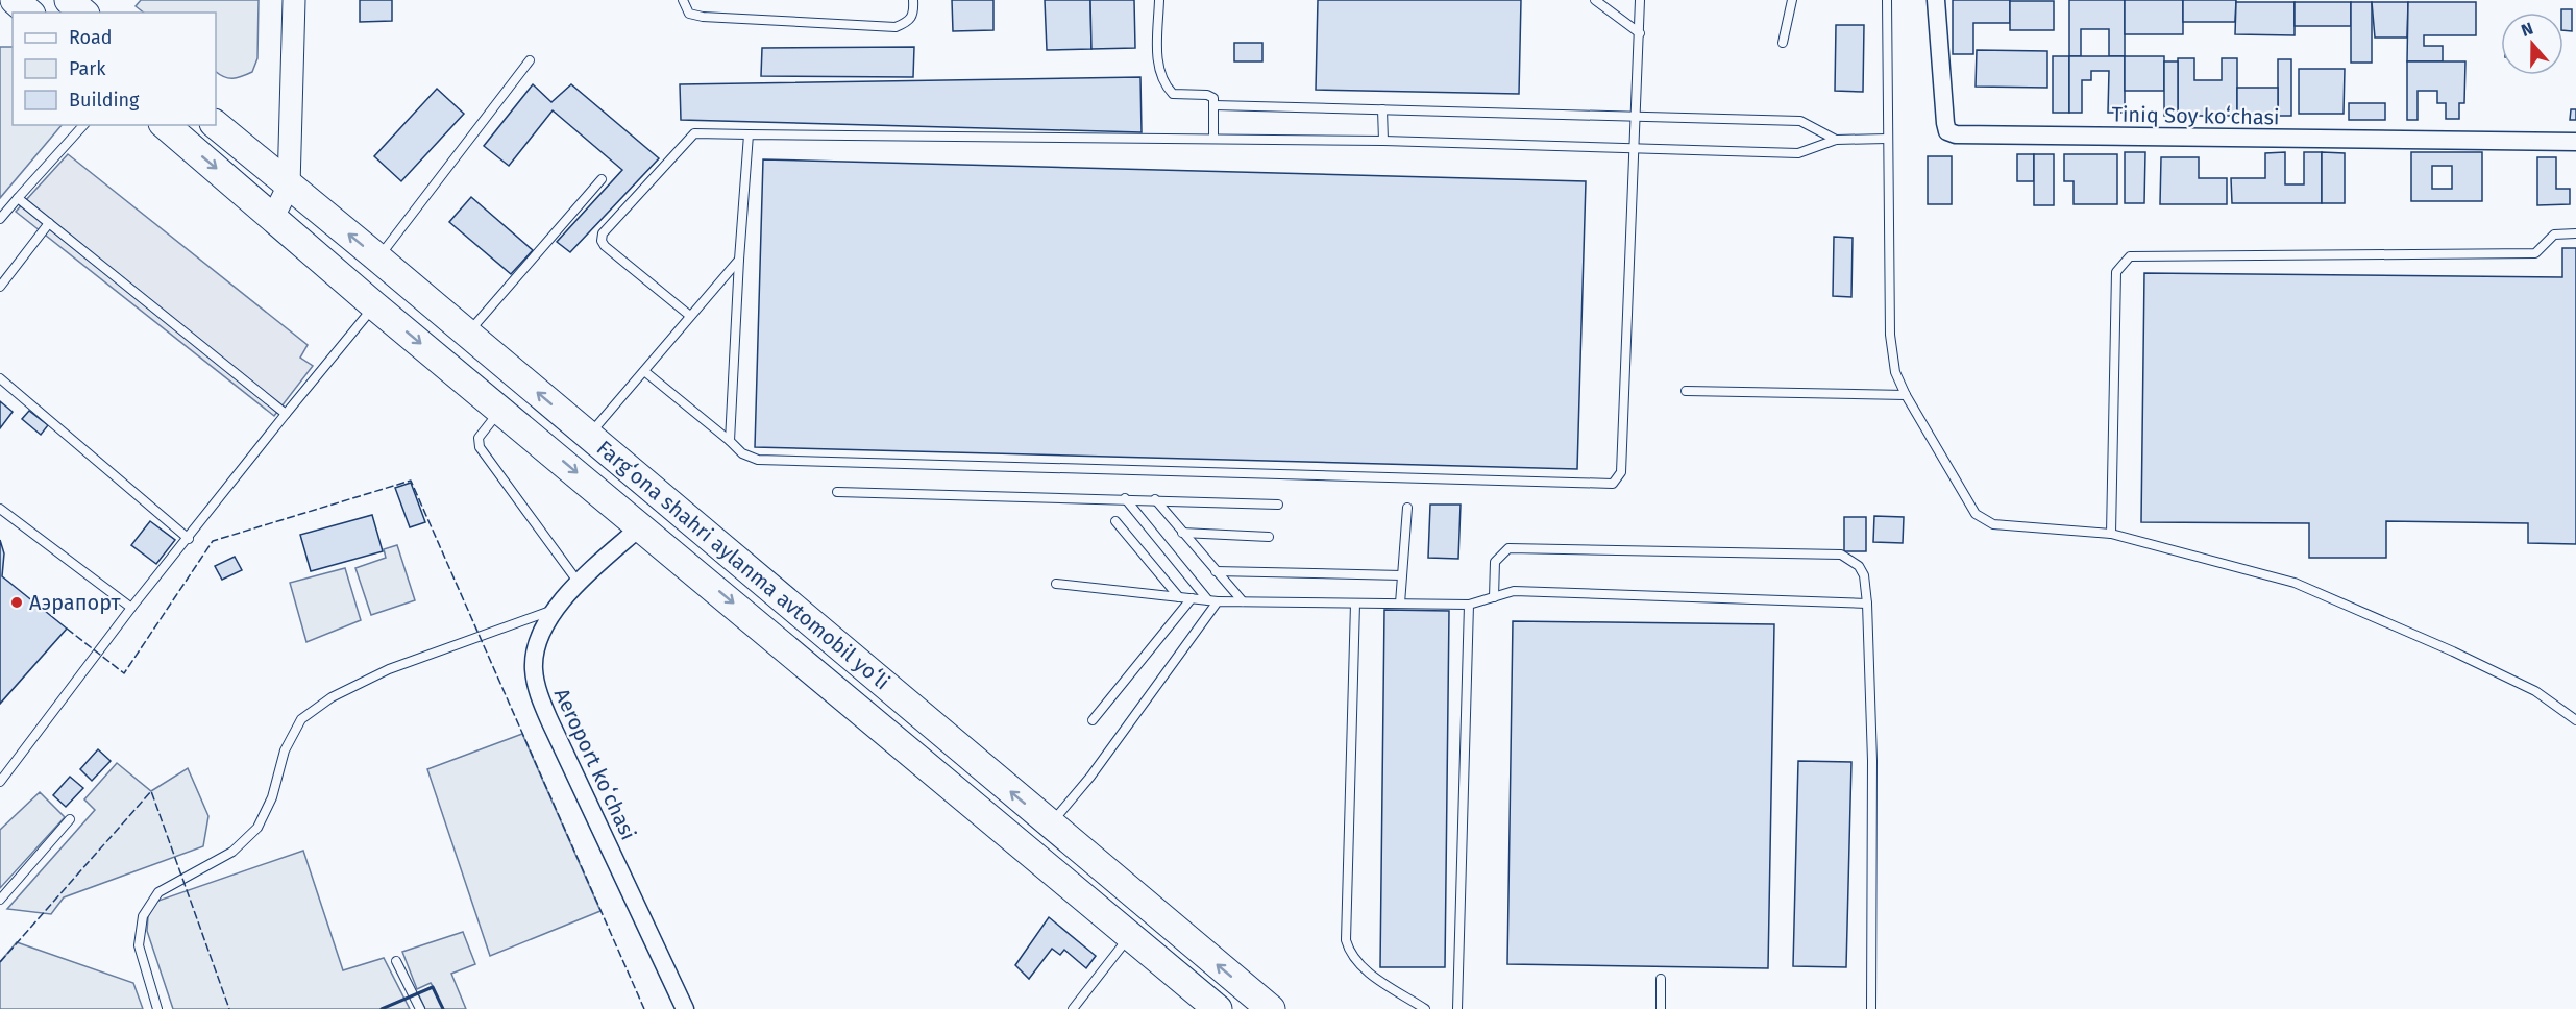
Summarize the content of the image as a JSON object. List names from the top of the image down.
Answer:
{
  "streets": {
    "highway": ["Fargʻona shahri aylanma avtomobil yoʻli"],
    "street": ["Tiniq Soy koʻchasi", "Aeroport koʻchasi"]
  },
  "crossings": [
    ["Fargʻona shahri aylanma avtomobil yoʻli", "Aeroport koʻchasi"]
  ],
  "places": ["Аэрапорт"],
  "legend": ["Road", "Park", "Building"],
  "north": "top"
}
